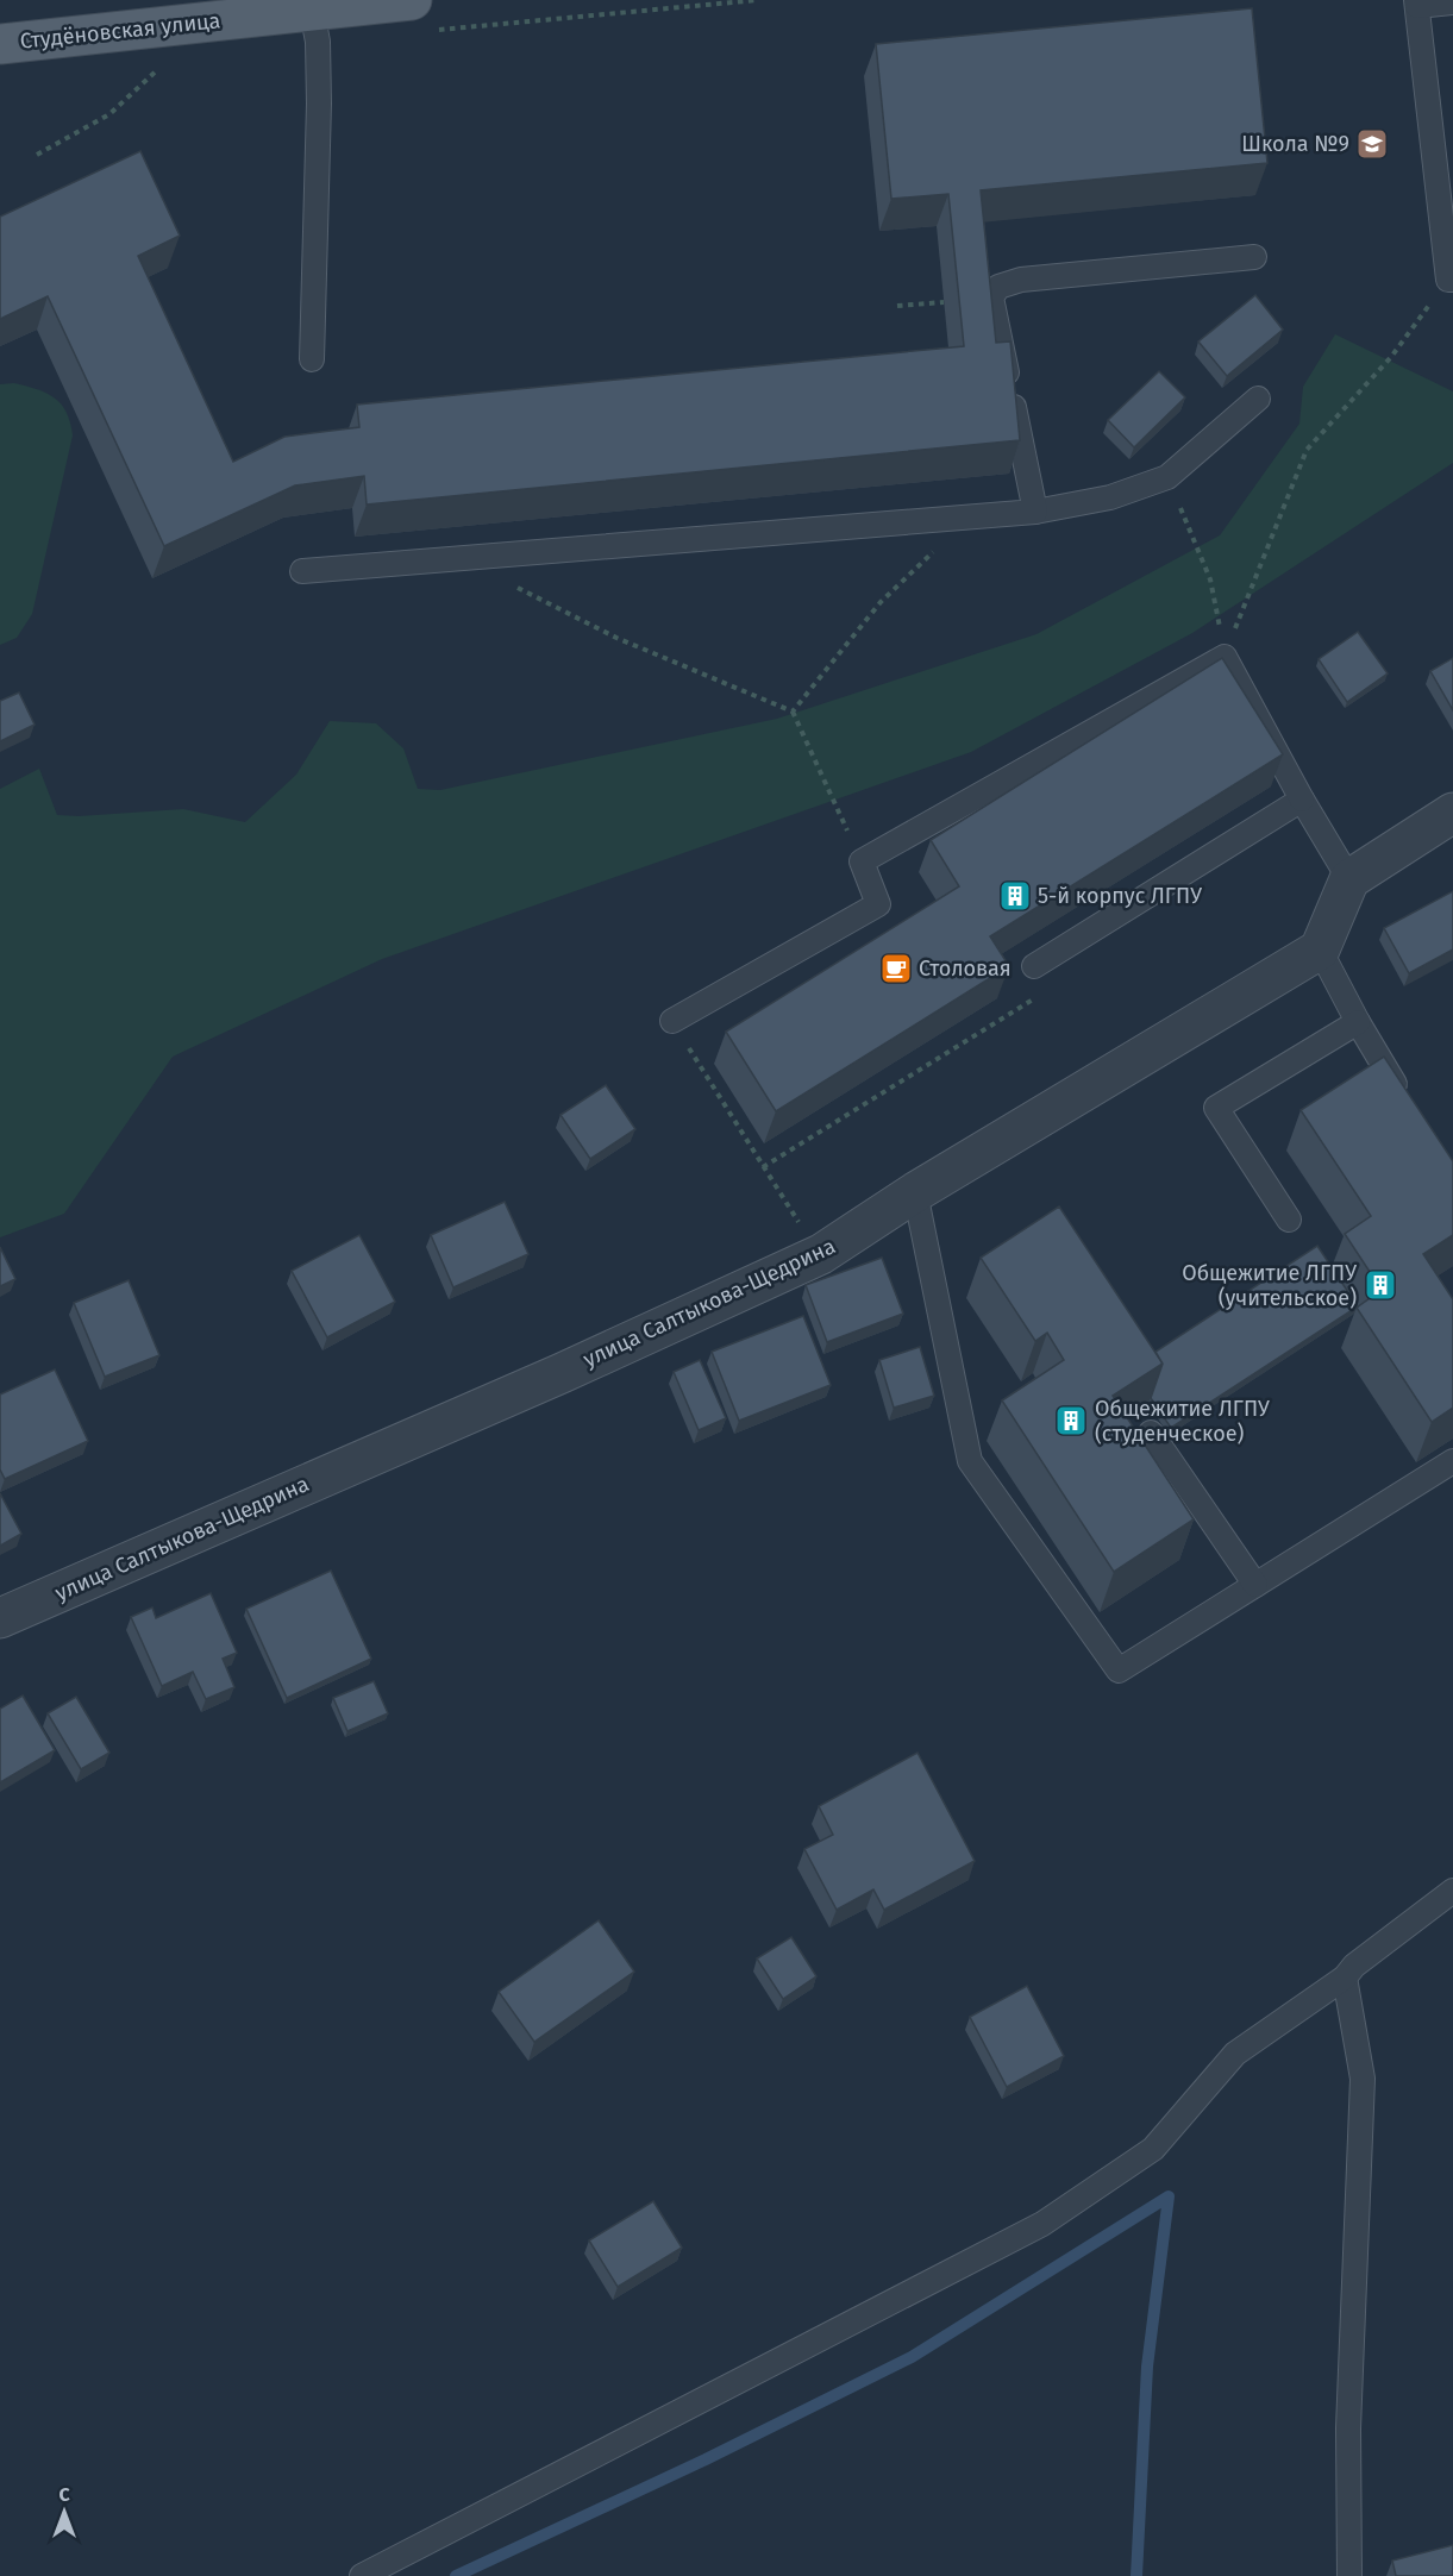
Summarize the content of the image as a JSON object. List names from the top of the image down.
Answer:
{
  "streets": {
    "main road": ["Студёновская улица"],
    "street": ["улица Салтыкова-Щедрина"]
  },
  "places": {
    "school or university": ["Школа №9"],
    "building": ["5-й корпус ЛГПУ", "Общежитие ЛГПУ (учительское)", "Общежитие ЛГПУ (студенческое)"],
    "cafe": ["Столовая"]
  },
  "north": "top"
}
